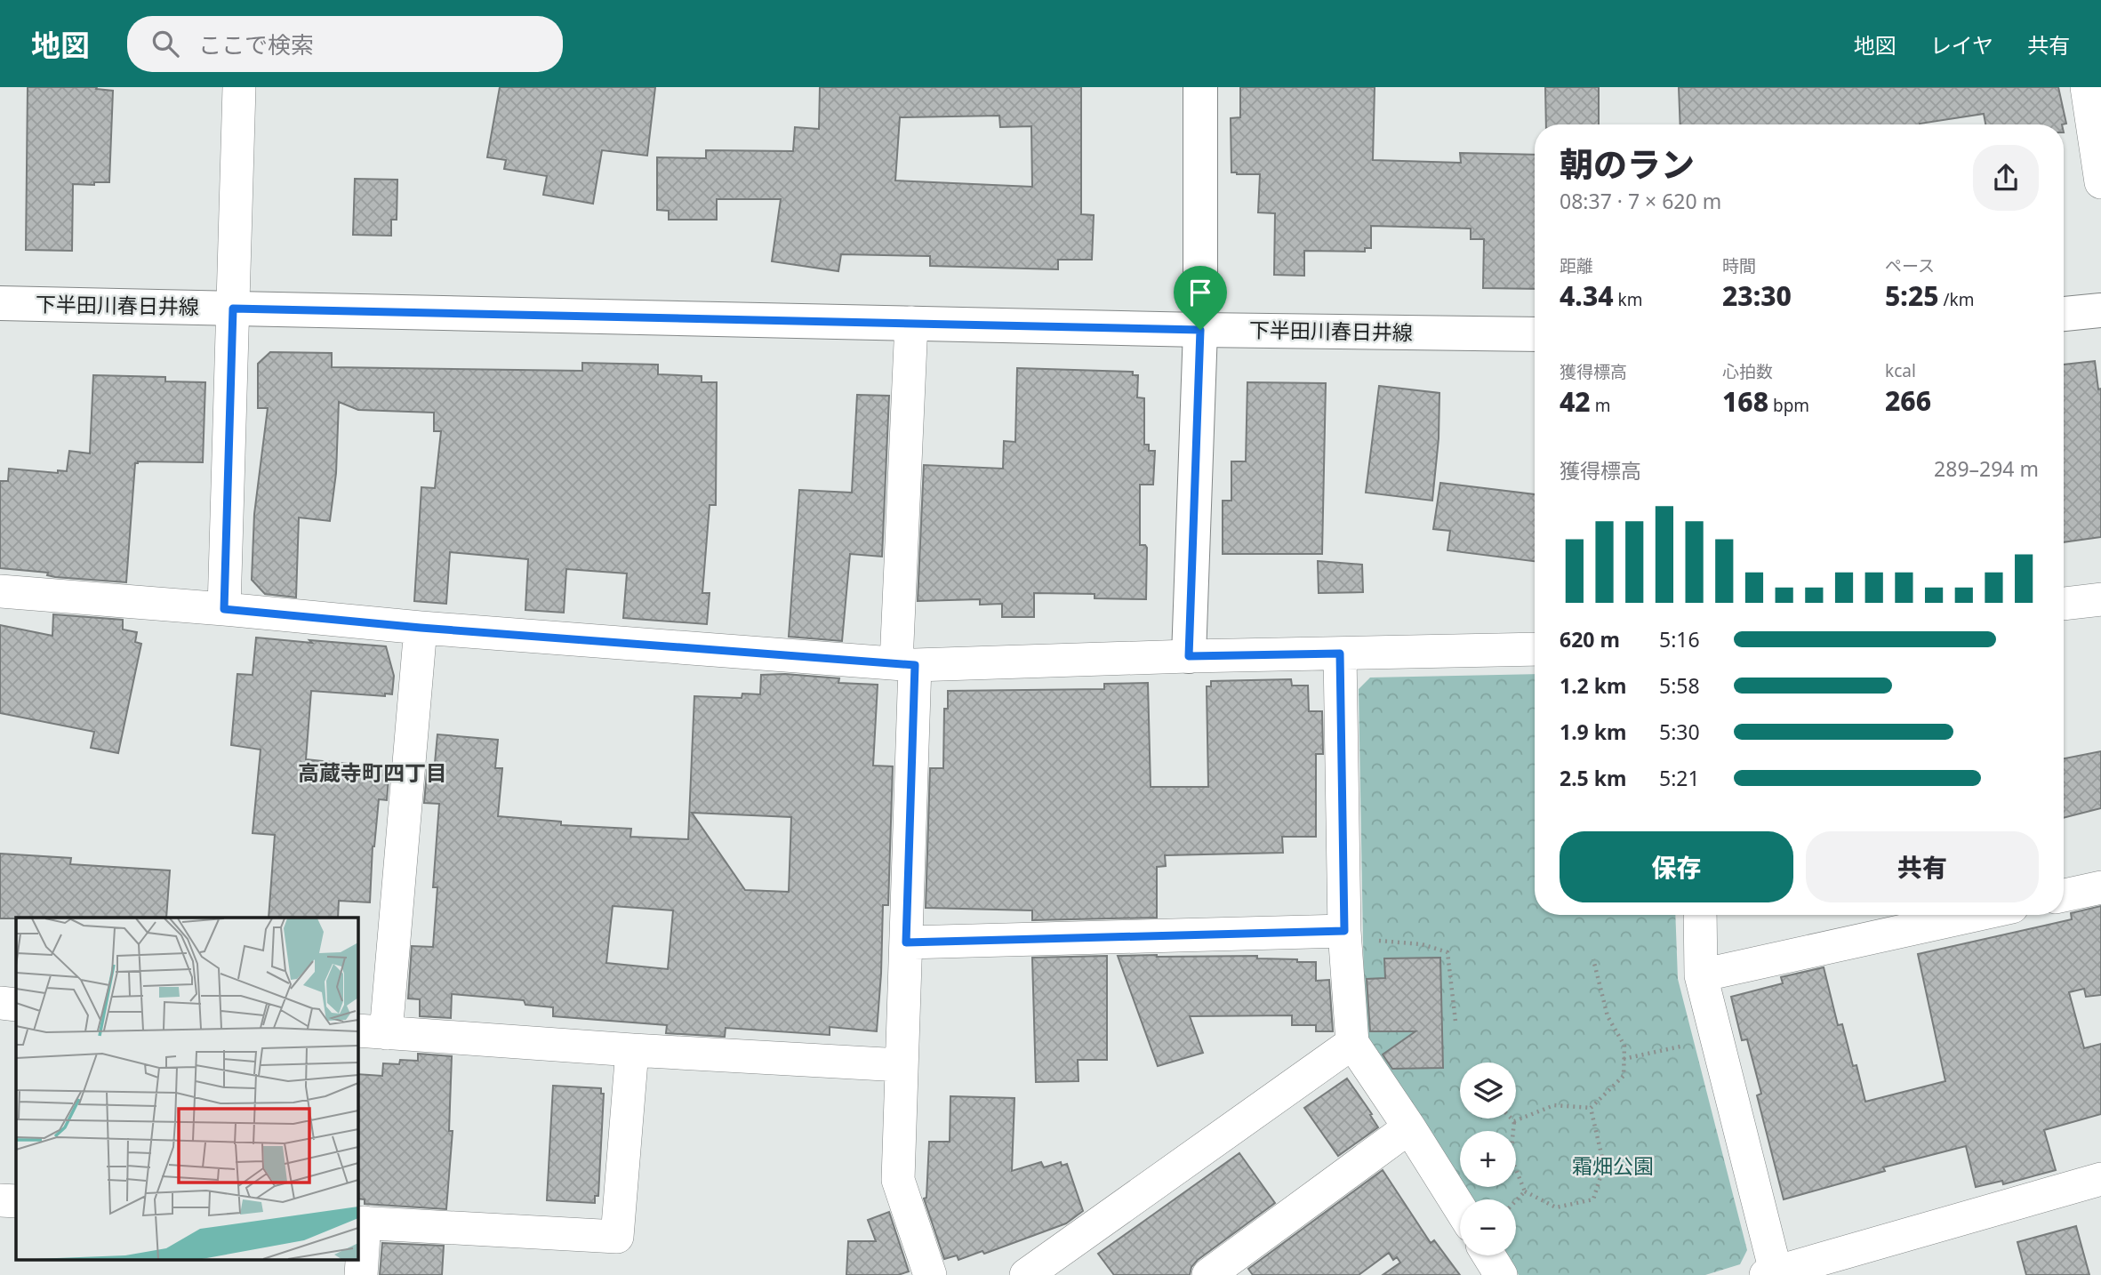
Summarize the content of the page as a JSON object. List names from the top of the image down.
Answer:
{
  "streets": {
    "main road": ["下半田川春日井線"]
  },
  "districts": ["高蔵寺町四丁目"],
  "parks": ["霜畑公園"],
  "page": {
    "header": "地図",
    "search": "ここで検索",
    "nav": ["地図", "レイヤ", "共有"],
    "heading": ["朝のラン", "08:37 · 7 × 620 m"],
    "stats": [
      ["距離", "4.34 km"],
      ["時間", "23:30"],
      ["ペース", "5:25 /km"],
      ["獲得標高", "42 m"],
      ["心拍数", "168 bpm"],
      ["kcal", "266"]
    ],
    "chart": ["獲得標高", "289–294 m"],
    "list": [
      {
        "name": "620 m",
        "note": "5:16"
      },
      {
        "name": "1.2 km",
        "note": "5:58"
      },
      {
        "name": "1.9 km",
        "note": "5:30"
      },
      {
        "name": "2.5 km",
        "note": "5:21"
      }
    ],
    "buttons": ["保存", "共有"],
    "map_buttons": ["+", "−"]
  }
}
